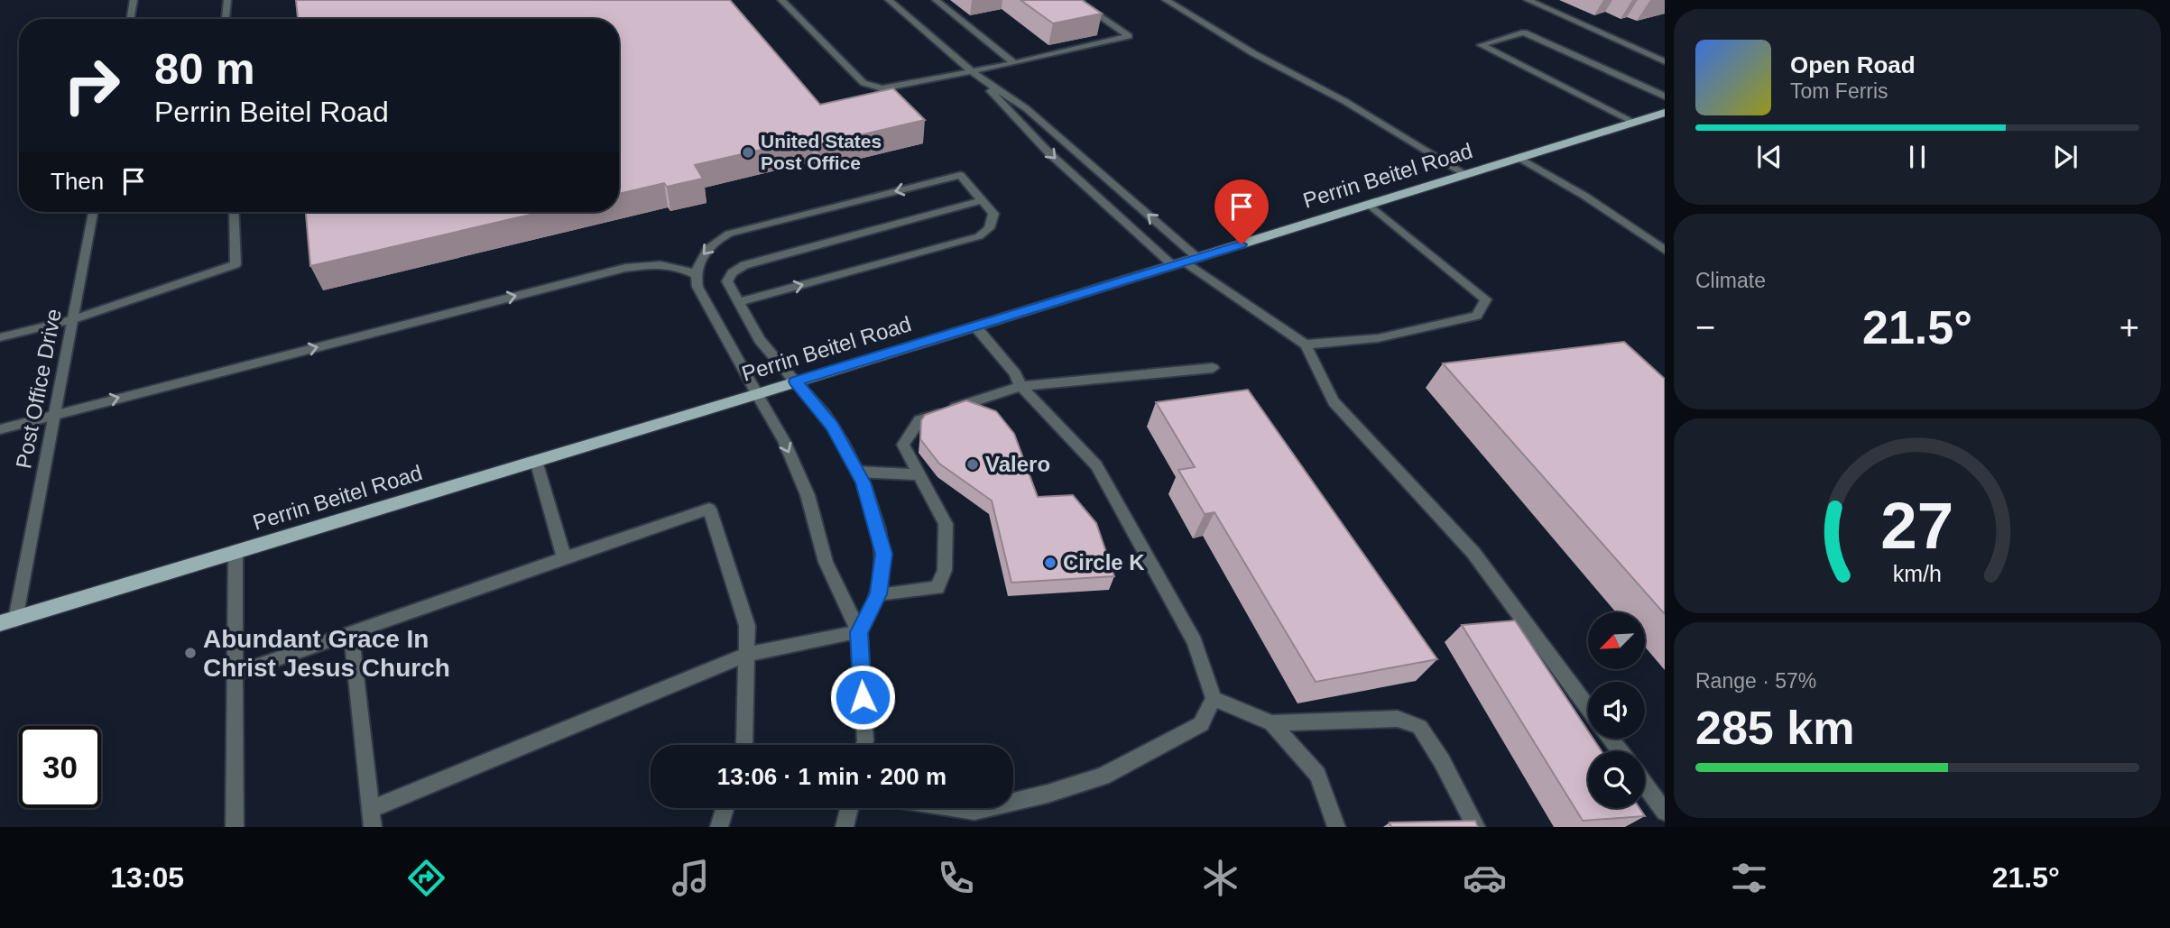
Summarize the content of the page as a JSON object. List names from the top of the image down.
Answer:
{
  "streets": {
    "main road": ["Perrin Beitel Road"],
    "street": ["Post Office Drive"]
  },
  "crossings": [
    ["Perrin Beitel Road", "Post Office Drive"]
  ],
  "places": [
    "United States Post Office",
    "Valero",
    "Circle K",
    "Abundant Grace In Christ Jesus Church"
  ],
  "north": "bottom left",
  "page": {
    "turn": ["80 m", "Perrin Beitel Road"],
    "song": ["Open Road", "Tom Ferris"],
    "then": "Then",
    "tile": [
      "Climate",
      ["Range · 57%", "285 km"]
    ],
    "heat": ["−", "21.5°", "+"],
    "limit": "30",
    "trip": "13:06 · 1 min · 200 m",
    "tabs": ["13:05", "21.5°"],
    "gauge": ["27", "km/h"]
  }
}
